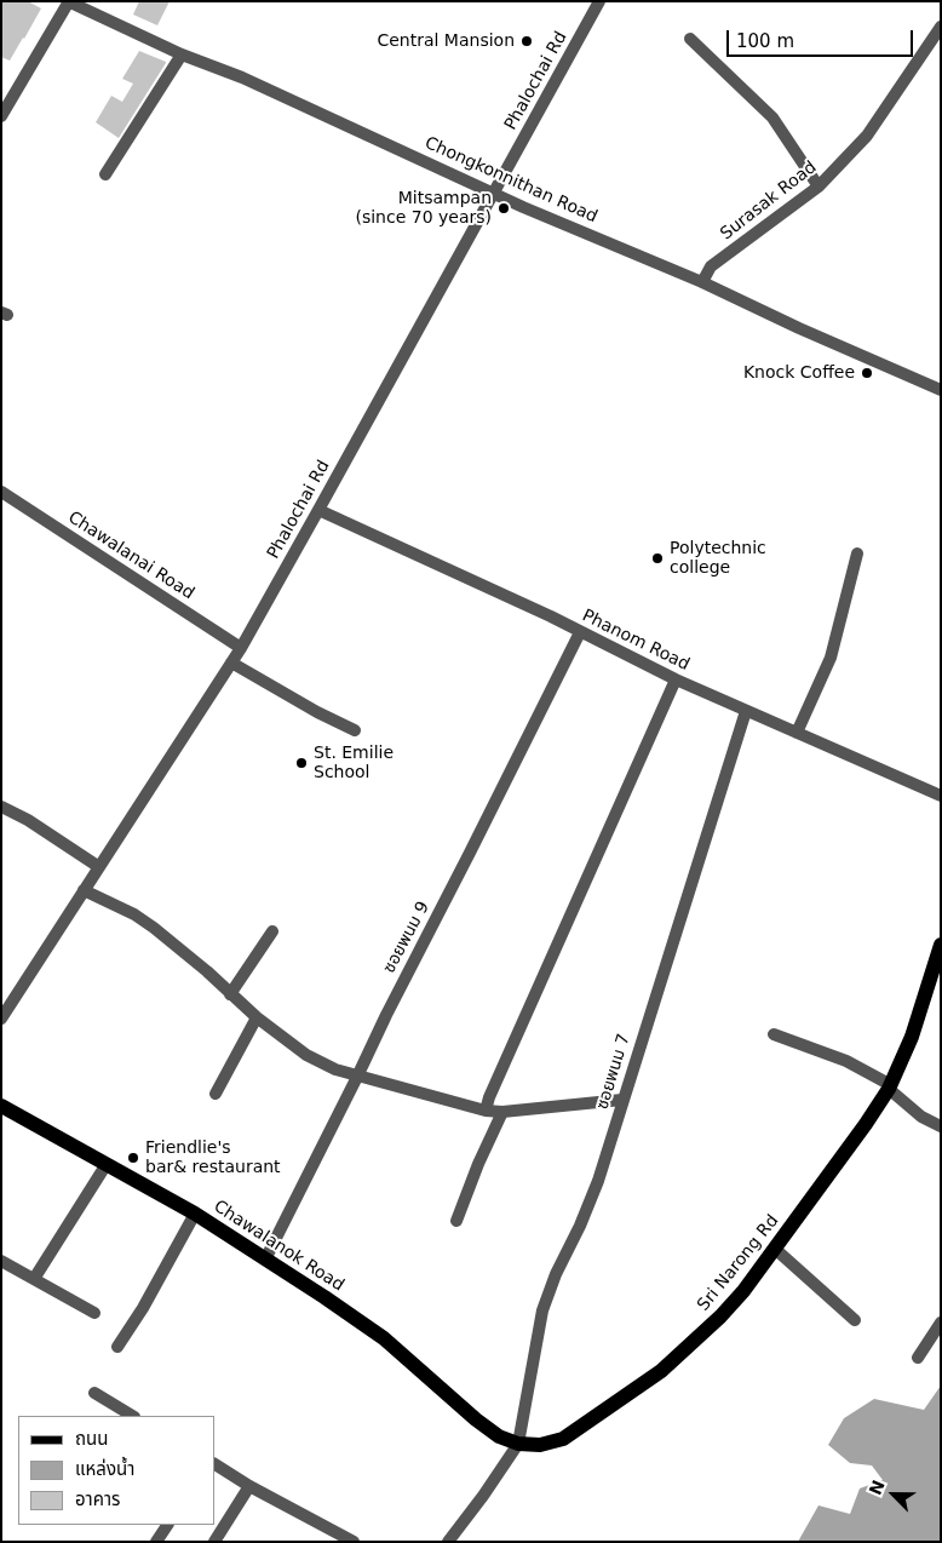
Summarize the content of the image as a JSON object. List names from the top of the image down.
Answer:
{
  "streets": {
    "main road": ["Chawalanok Road", "Sri Narong Rd"],
    "street": [
      "Phalochai Rd",
      "Chongkonnithan Road",
      "Surasak Road",
      "Chawalanai Road",
      "Phanom Road",
      "ซอยพนม 9",
      "ซอยพนม 7"
    ]
  },
  "crossings": [
    ["Phalochai Rd", "Chongkonnithan Road"],
    ["Phalochai Rd", "Chawalanai Road"],
    ["Phalochai Rd", "Phanom Road"],
    ["Chongkonnithan Road", "Surasak Road"],
    ["Phanom Road", "ซอยพนม 9"],
    ["Phanom Road", "ซอยพนม 7"],
    ["ซอยพนม 9", "Chawalanok Road"],
    ["ซอยพนม 7", "Chawalanok Road"],
    ["ซอยพนม 7", "Sri Narong Rd"],
    ["Chawalanok Road", "Sri Narong Rd"]
  ],
  "places": [
    "Central Mansion",
    "Mitsampan (since 70 years)",
    "Knock Coffee",
    "Polytechnic college",
    "St. Emilie School",
    "Friendlie's bar& restaurant"
  ],
  "legend": ["ถนน", "แหล่งน้ำ", "อาคาร"],
  "scale_bar": "100 m",
  "north": "top left"
}
